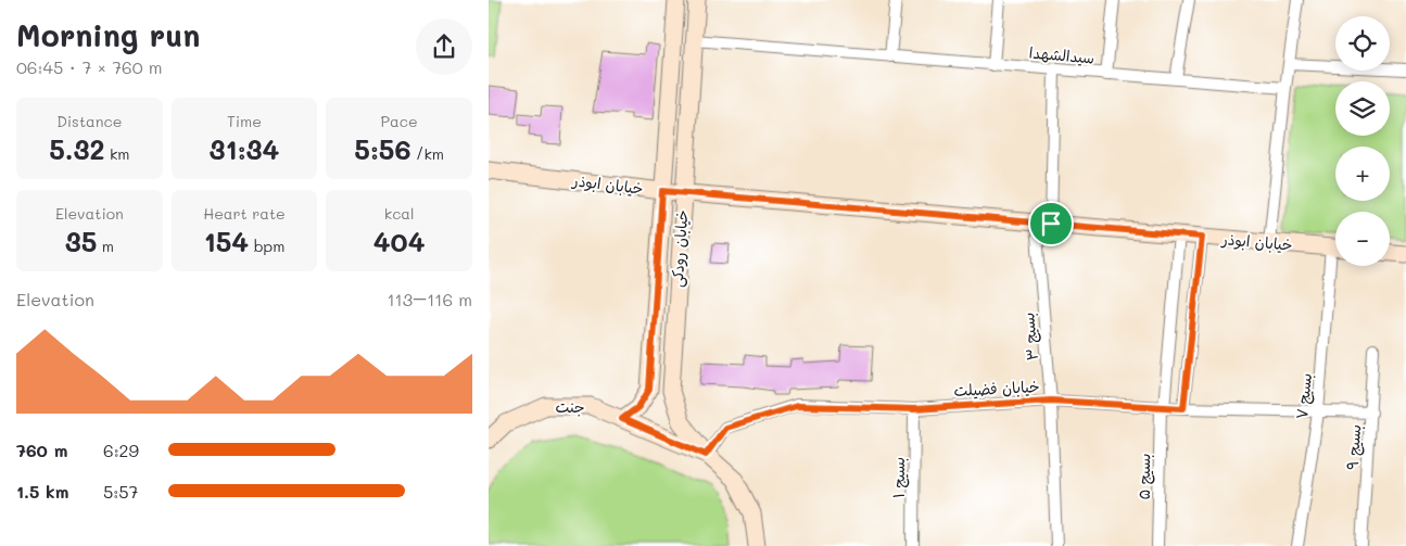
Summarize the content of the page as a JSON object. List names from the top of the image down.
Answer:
{
  "streets": {
    "street": [
      "سیدالشهدا",
      "خیابان ابوذر",
      "خیابان رودکی",
      "بسیج ۳",
      "خیابان فضیلت",
      "بسیج ۷",
      "جنت",
      "بسیج ۹",
      "بسیج ۵",
      "بسیج ۱"
    ]
  },
  "crossings": [
    ["سیدالشهدا", "خیابان رودکی"],
    ["سیدالشهدا", "بسیج ۳"],
    ["خیابان ابوذر", "خیابان رودکی"],
    ["خیابان ابوذر", "بسیج ۳"],
    ["خیابان ابوذر", "بسیج ۵"],
    ["خیابان رودکی", "خیابان فضیلت"],
    ["خیابان رودکی", "جنت"],
    ["بسیج ۳", "خیابان فضیلت"],
    ["خیابان فضیلت", "بسیج ۷"],
    ["خیابان فضیلت", "جنت"],
    ["خیابان فضیلت", "بسیج ۹"],
    ["خیابان فضیلت", "بسیج ۵"],
    ["خیابان فضیلت", "بسیج ۱"]
  ],
  "page": {
    "heading": ["Morning run", "06:45 · 7 × 760 m"],
    "map_buttons": ["+", "−"],
    "stats": [
      ["Distance", "5.32 km"],
      ["Time", "31:34"],
      ["Pace", "5:56 /km"],
      ["Elevation", "35 m"],
      ["Heart rate", "154 bpm"],
      ["kcal", "404"]
    ],
    "chart": ["Elevation", "113–116 m"],
    "list": [
      {
        "name": "760 m",
        "note": "6:29"
      },
      {
        "name": "1.5 km",
        "note": "5:57"
      }
    ]
  }
}
